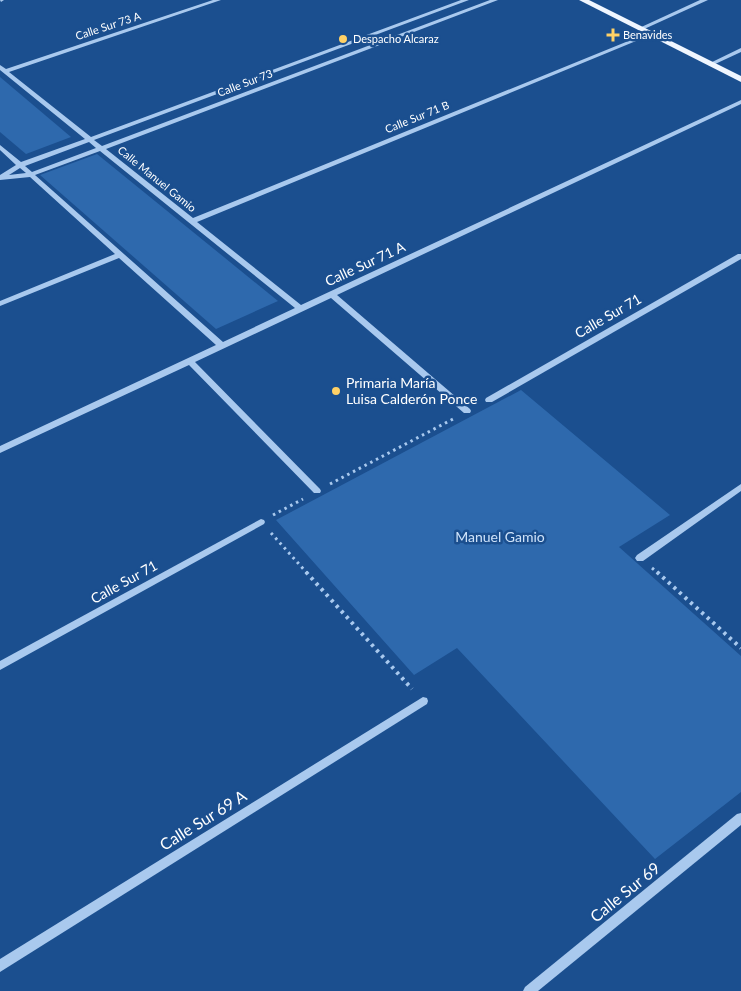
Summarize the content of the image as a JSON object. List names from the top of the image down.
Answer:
{
  "streets": {
    "street": [
      "Calle Sur 73 A",
      "Calle Sur 73",
      "Calle Sur 71 B",
      "Calle Manuel Gamio",
      "Calle Sur 71 A",
      "Calle Sur 71",
      "Calle Sur 69 A",
      "Calle Sur 69"
    ]
  },
  "crossings": [
    ["Calle Sur 73 A", "Calle Manuel Gamio"],
    ["Calle Sur 73", "Calle Manuel Gamio"],
    ["Calle Sur 71 B", "Calle Manuel Gamio"],
    ["Calle Manuel Gamio", "Calle Sur 71 A"]
  ],
  "parks": ["Manuel Gamio"],
  "places": {
    "health": ["Benavides"],
    "other": ["Despacho Alcaraz", "Primaria María Luisa Calderón Ponce"]
  }
}
